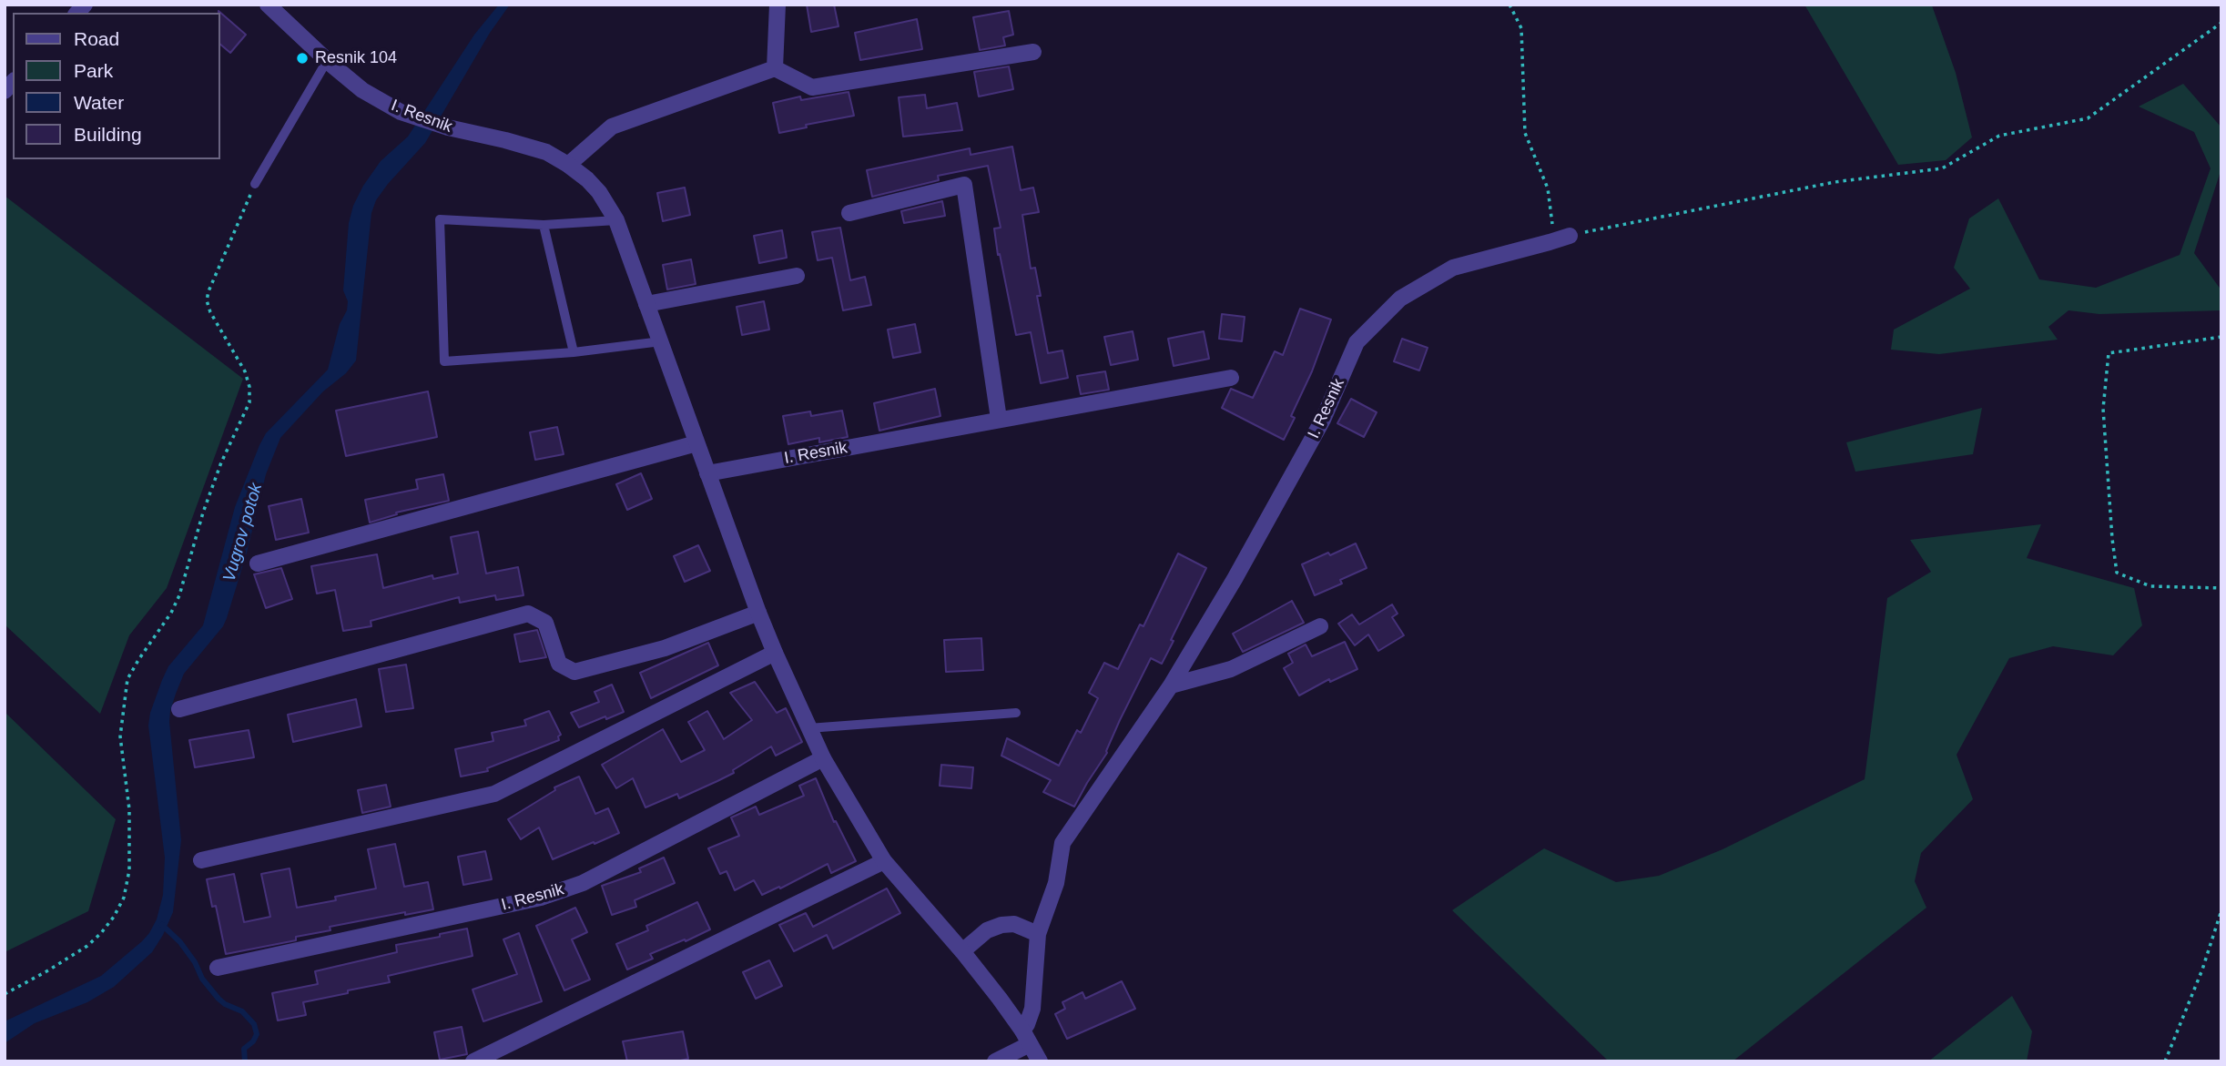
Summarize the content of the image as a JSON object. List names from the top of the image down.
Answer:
{
  "streets": {
    "street": ["I. Resnik"]
  },
  "water": ["Vugrov potok"],
  "places": ["Resnik 104"],
  "legend": [
    "Road",
    "Park",
    "Water",
    "Building"
  ]
}
